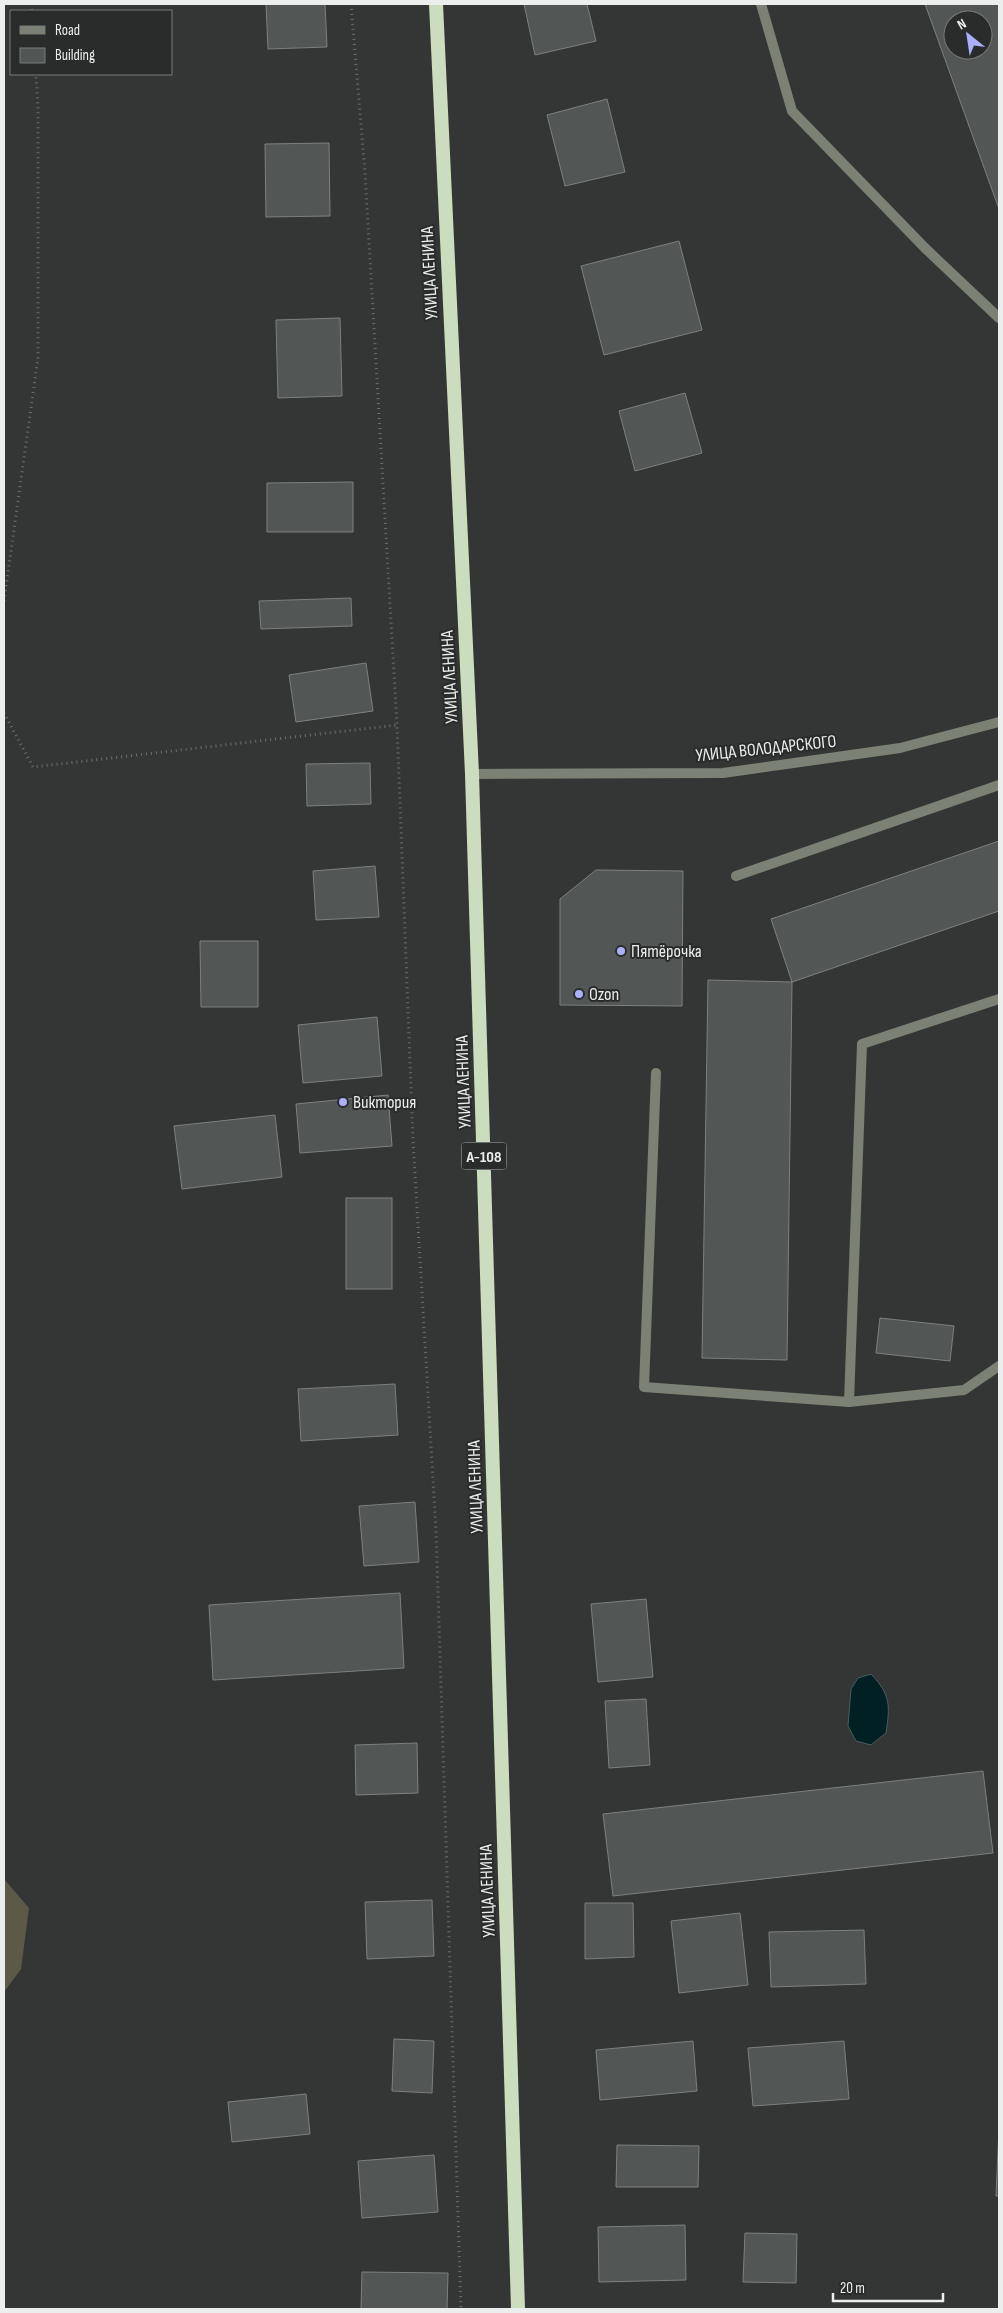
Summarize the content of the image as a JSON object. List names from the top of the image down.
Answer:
{
  "streets": {
    "highway": ["УЛИЦА ЛЕНИНА", "А-108"],
    "street": ["УЛИЦА ВОЛОДАРСКОГО"]
  },
  "crossings": [
    ["УЛИЦА ЛЕНИНА", "УЛИЦА ВОЛОДАРСКОГО"]
  ],
  "places": ["Пятёрочка", "Ozon", "Виктория"],
  "legend": ["Road", "Building"],
  "scale_bar": "20 m",
  "north": "top left"
}
